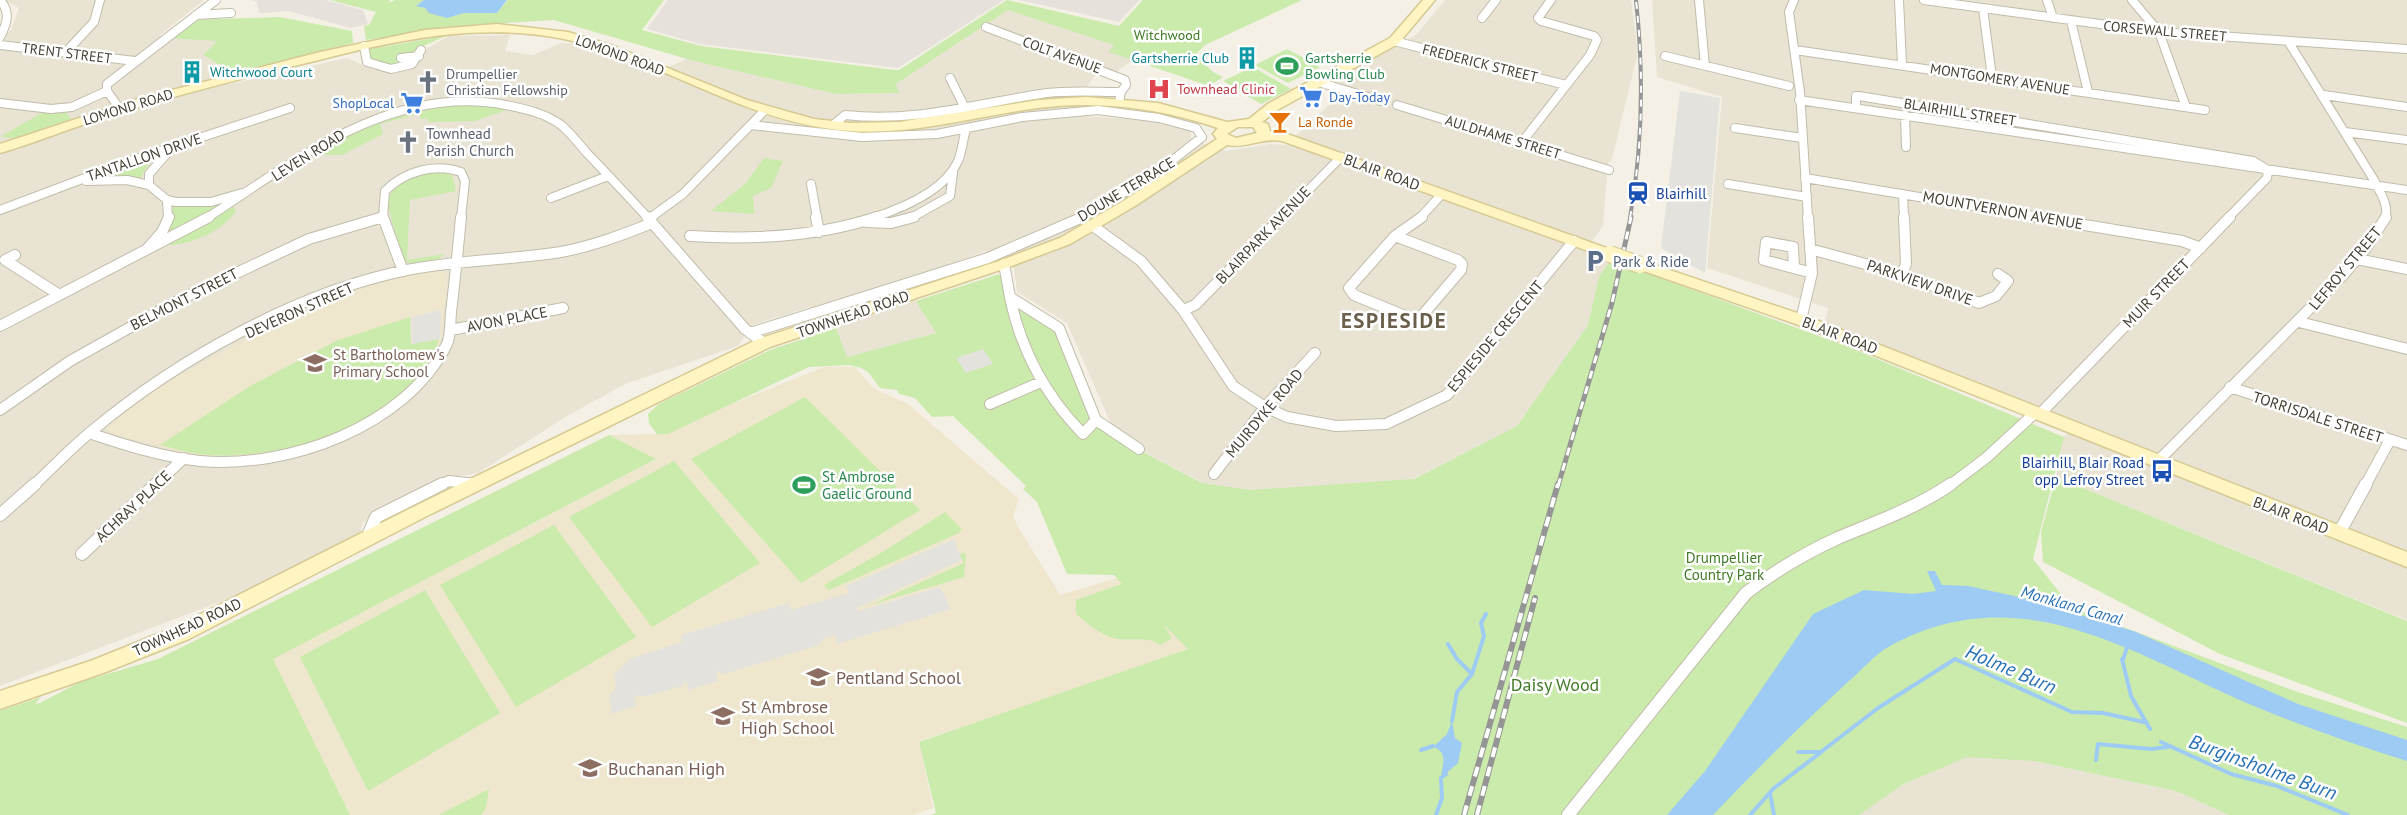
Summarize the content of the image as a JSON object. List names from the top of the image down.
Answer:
{
  "streets": {
    "street": [
      "CORSEWALL STREET",
      "TRENT STREET",
      "LOMOND ROAD",
      "COLT AVENUE",
      "FREDERICK STREET",
      "MONTGOMERY AVENUE",
      "BLAIRHILL STREET",
      "AULDHAME STREET",
      "LEVEN ROAD",
      "TANTALLON DRIVE",
      "BLAIR ROAD",
      "DOUNE TERRACE",
      "MOUNTVERNON AVENUE",
      "BLAIRPARK AVENUE",
      "LEFROY STREET",
      "PARKVIEW DRIVE",
      "MUIR STREET",
      "BELMONT STREET",
      "DEVERON STREET",
      "TOWNHEAD ROAD",
      "AVON PLACE",
      "ESPIESIDE CRESCENT",
      "MUIRDYKE ROAD",
      "TORRISDALE STREET",
      "ACHRAY PLACE"
    ]
  },
  "crossings": [
    ["CORSEWALL STREET", "LEFROY STREET"],
    ["LOMOND ROAD", "COLT AVENUE"],
    ["LOMOND ROAD", "BLAIR ROAD"],
    ["LOMOND ROAD", "DOUNE TERRACE"],
    ["LOMOND ROAD", "DEVERON STREET"],
    ["LOMOND ROAD", "TOWNHEAD ROAD"],
    ["BLAIRHILL STREET", "LEFROY STREET"],
    ["BLAIRHILL STREET", "MUIR STREET"],
    ["LEVEN ROAD", "DOUNE TERRACE"],
    ["LEVEN ROAD", "DEVERON STREET"],
    ["LEVEN ROAD", "TOWNHEAD ROAD"],
    ["BLAIR ROAD", "BLAIRPARK AVENUE"],
    ["BLAIR ROAD", "LEFROY STREET"],
    ["BLAIR ROAD", "MUIR STREET"],
    ["BLAIR ROAD", "TOWNHEAD ROAD"],
    ["BLAIR ROAD", "ESPIESIDE CRESCENT"],
    ["DOUNE TERRACE", "TOWNHEAD ROAD"],
    ["MOUNTVERNON AVENUE", "MUIR STREET"],
    ["BLAIRPARK AVENUE", "ESPIESIDE CRESCENT"],
    ["LEFROY STREET", "TORRISDALE STREET"],
    ["BELMONT STREET", "DEVERON STREET"],
    ["TOWNHEAD ROAD", "ESPIESIDE CRESCENT"],
    ["ESPIESIDE CRESCENT", "MUIRDYKE ROAD"]
  ],
  "districts": ["ESPIESIDE"],
  "water": ["Monkland Canal", "Holme Burn", "Burginsholme Burn"],
  "parks": ["Witchwood", "Drumpellier Country Park", "Daisy Wood"],
  "places": {
    "building": ["Gartsherrie Club", "Witchwood Court"],
    "sports": ["Gartsherrie Bowling Club", "St Ambrose Gaelic Ground"],
    "church": ["Drumpellier Christian Fellowship", "Townhead Parish Church"],
    "hospital": ["Townhead Clinic"],
    "supermarket": ["Day-Today", "ShopLocal"],
    "bar": ["La Ronde"],
    "station": ["Blairhill"],
    "parking": ["Park & Ride"],
    "school or university": [
      "St Bartholomew's Primary School",
      "Pentland School",
      "St Ambrose High School",
      "Buchanan High"
    ],
    "bus stop": ["Blairhill, Blair Road opp Lefroy Street"]
  }
}
